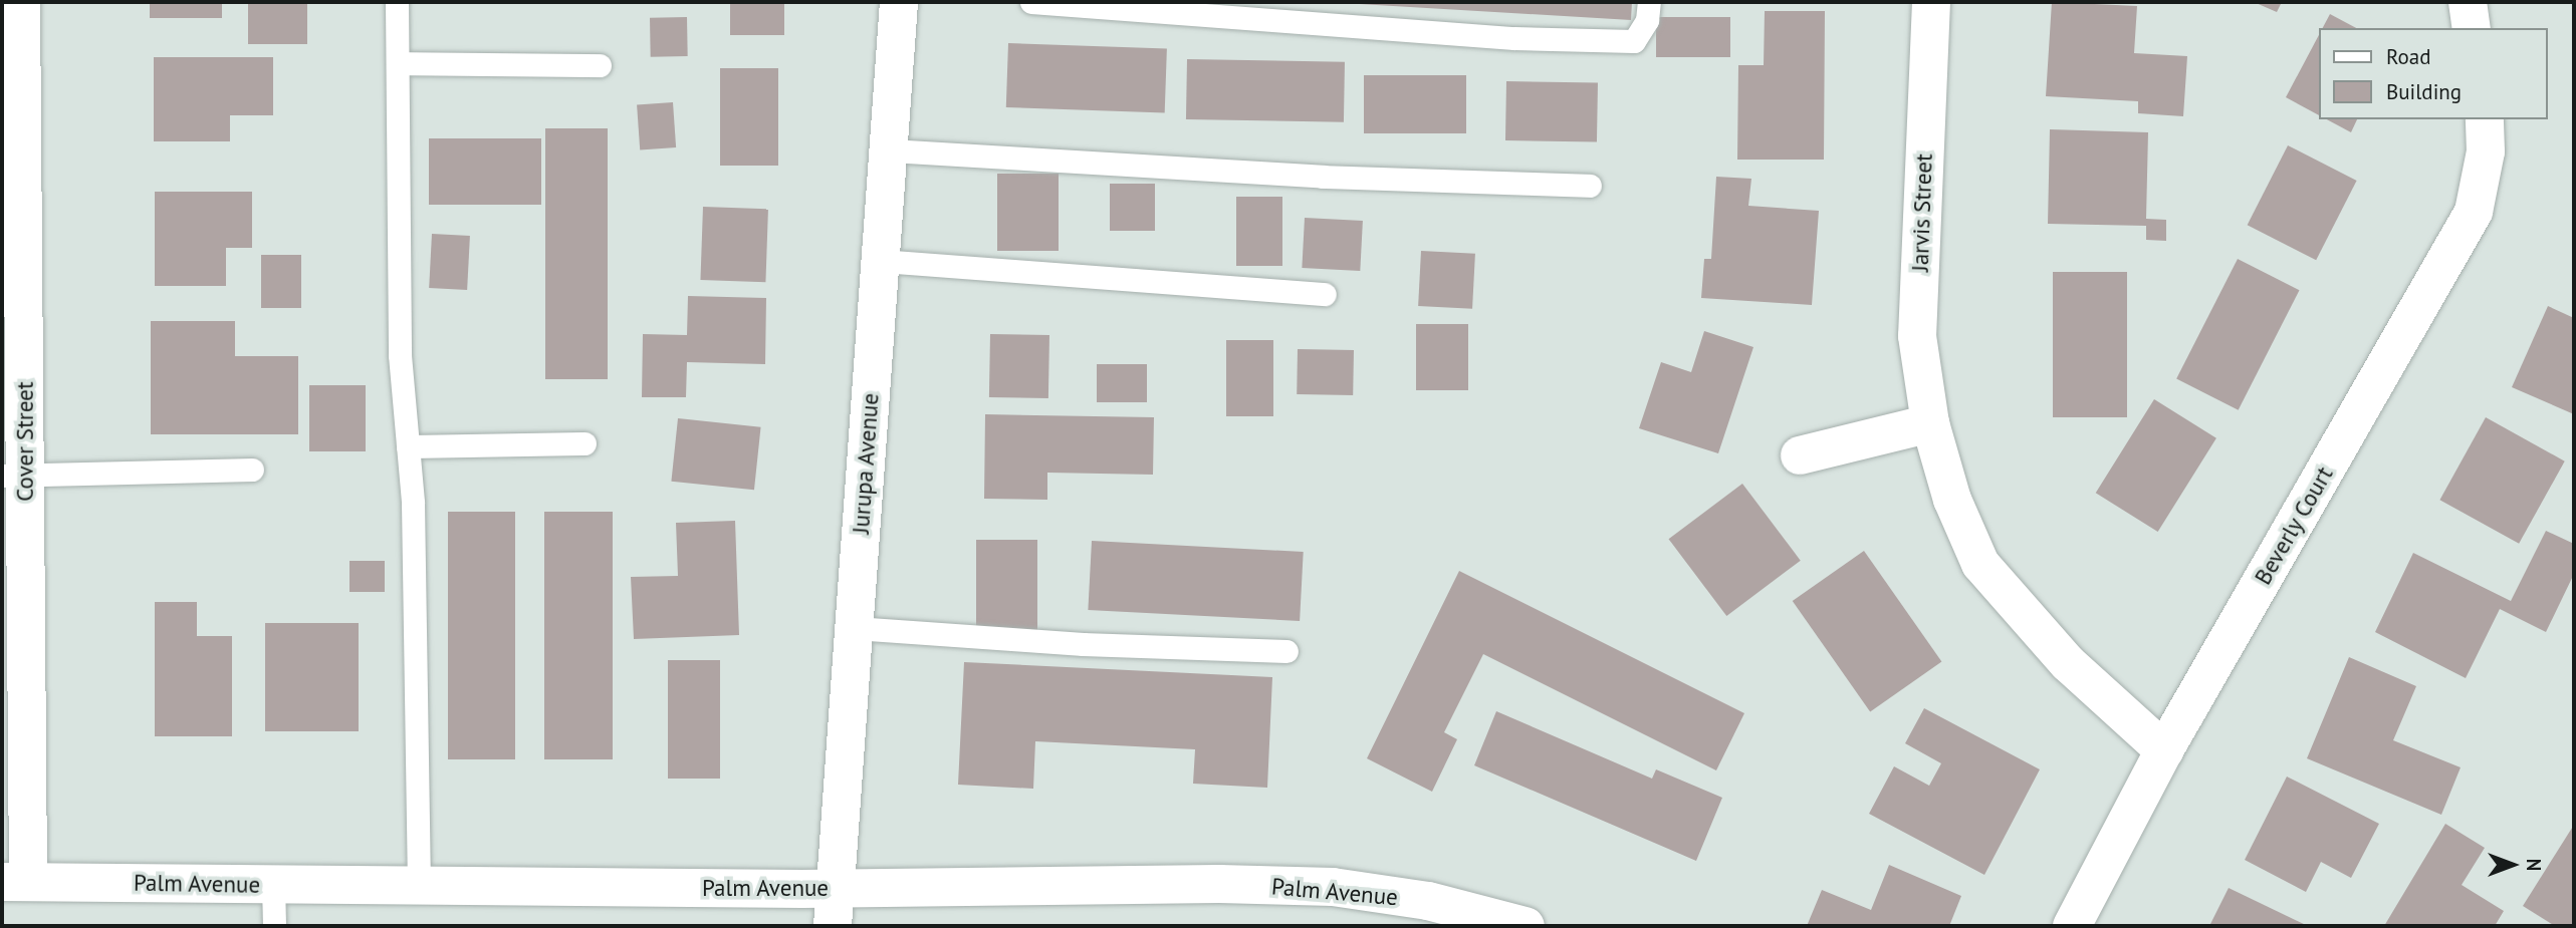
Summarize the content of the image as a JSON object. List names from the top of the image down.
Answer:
{
  "streets": {
    "street": [
      "Jarvis Street",
      "Cover Street",
      "Jurupa Avenue",
      "Beverly Court",
      "Palm Avenue"
    ]
  },
  "crossings": [
    ["Jarvis Street", "Beverly Court"],
    ["Cover Street", "Palm Avenue"],
    ["Jurupa Avenue", "Palm Avenue"]
  ],
  "legend": ["Road", "Building"],
  "north": "right"
}
